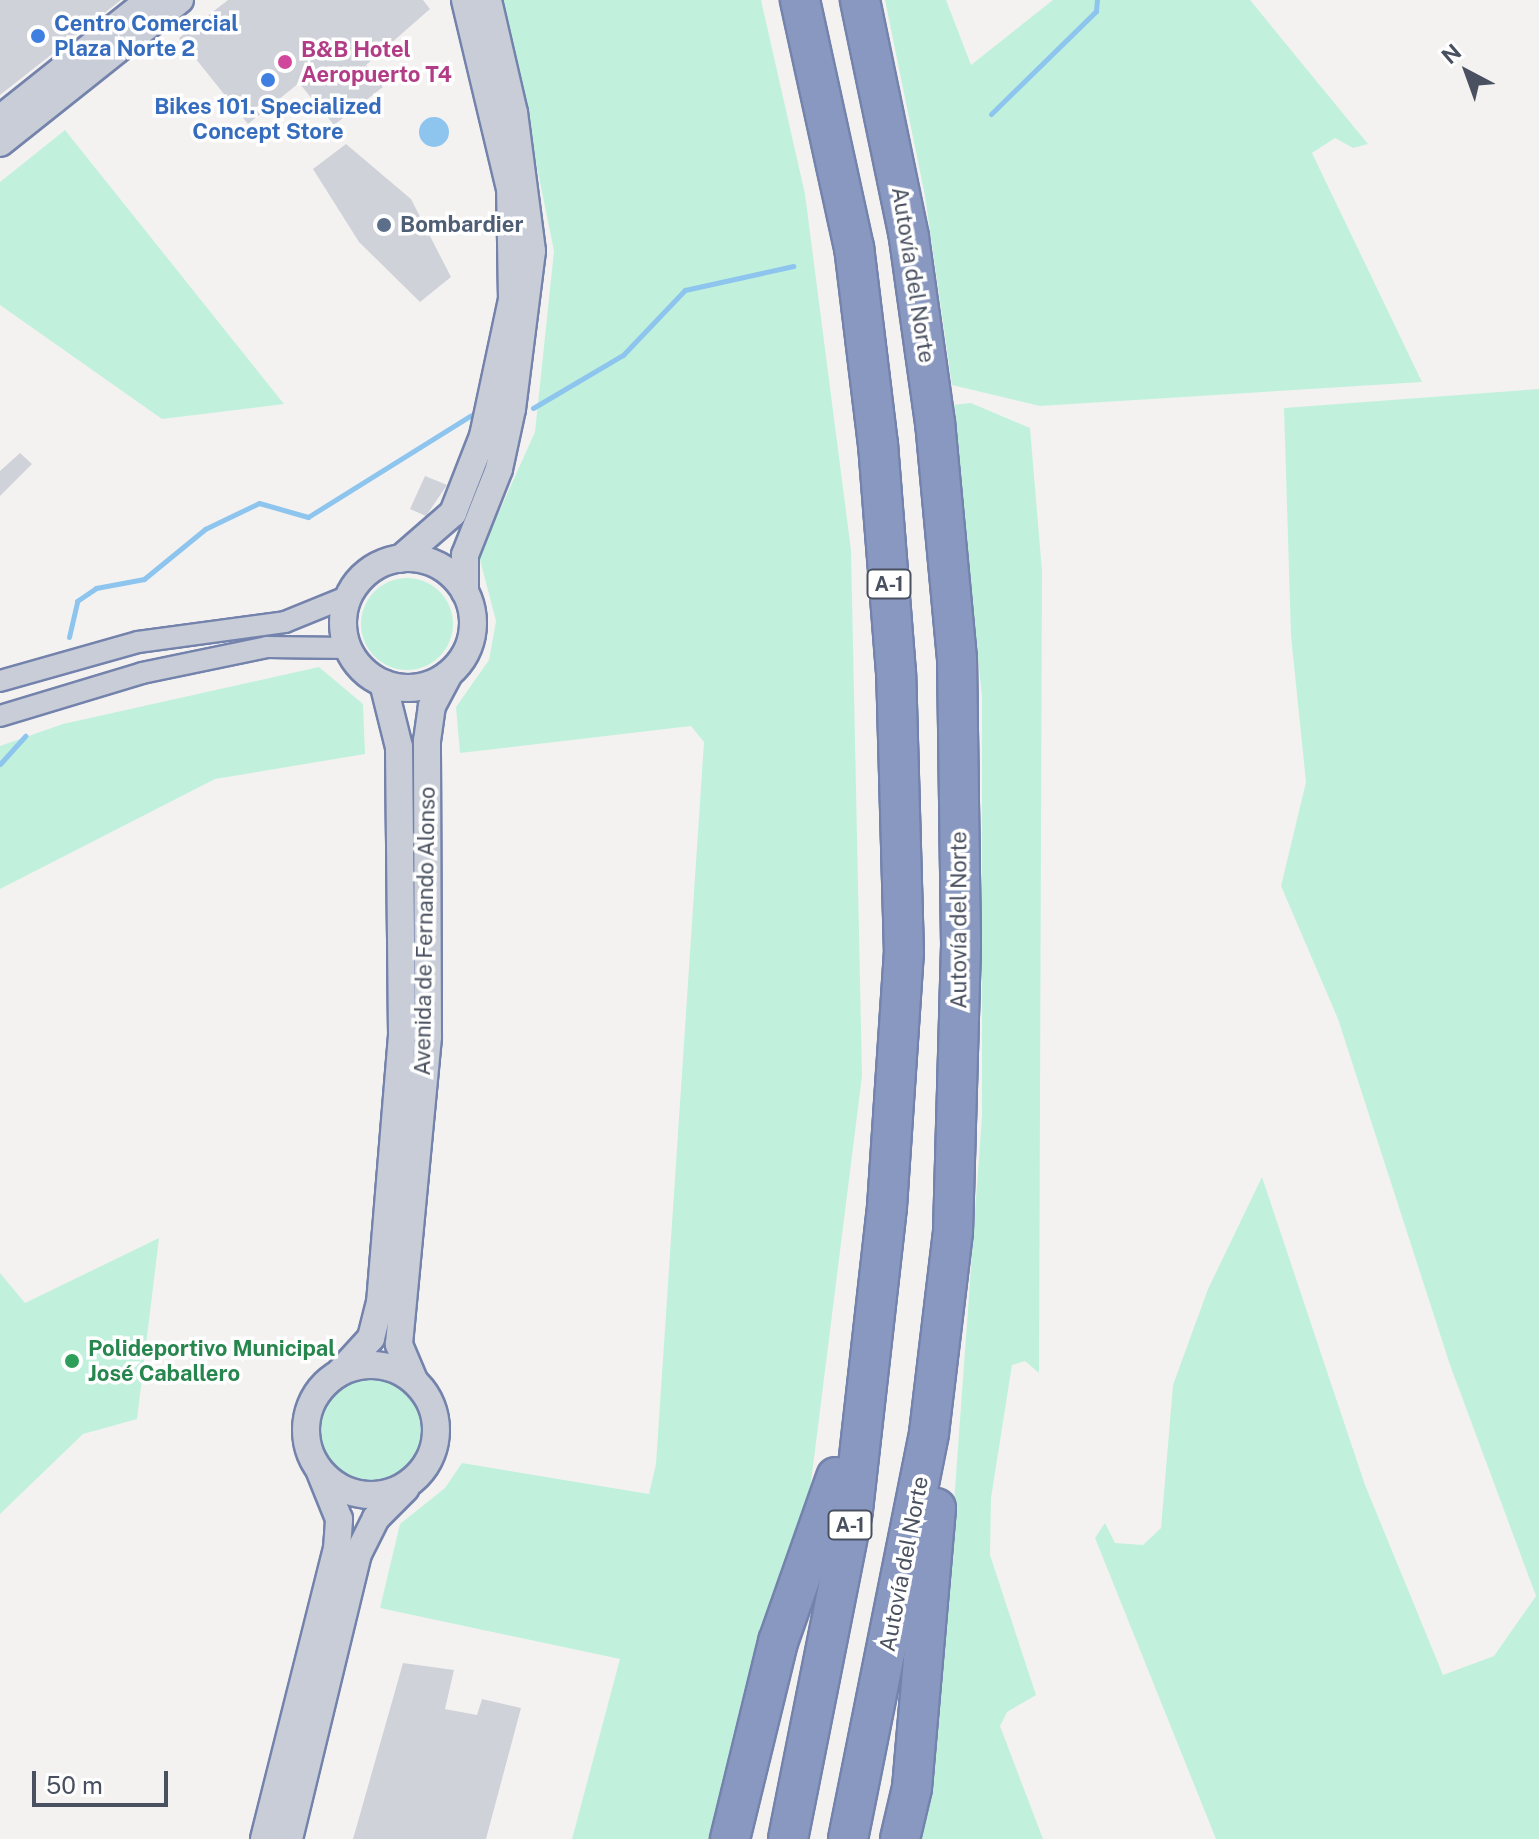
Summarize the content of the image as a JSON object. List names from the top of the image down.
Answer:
{
  "streets": {
    "highway": ["Autovía del Norte", "A-1"],
    "street": ["Avenida de Fernando Alonso"]
  },
  "places": [
    "Centro Comercial Plaza Norte 2",
    "B&B Hotel Aeropuerto T4",
    "Bikes 101. Specialized Concept Store",
    "Bombardier",
    "Polideportivo Municipal José Caballero"
  ],
  "scale_bar": "50 m",
  "north": "top left"
}
